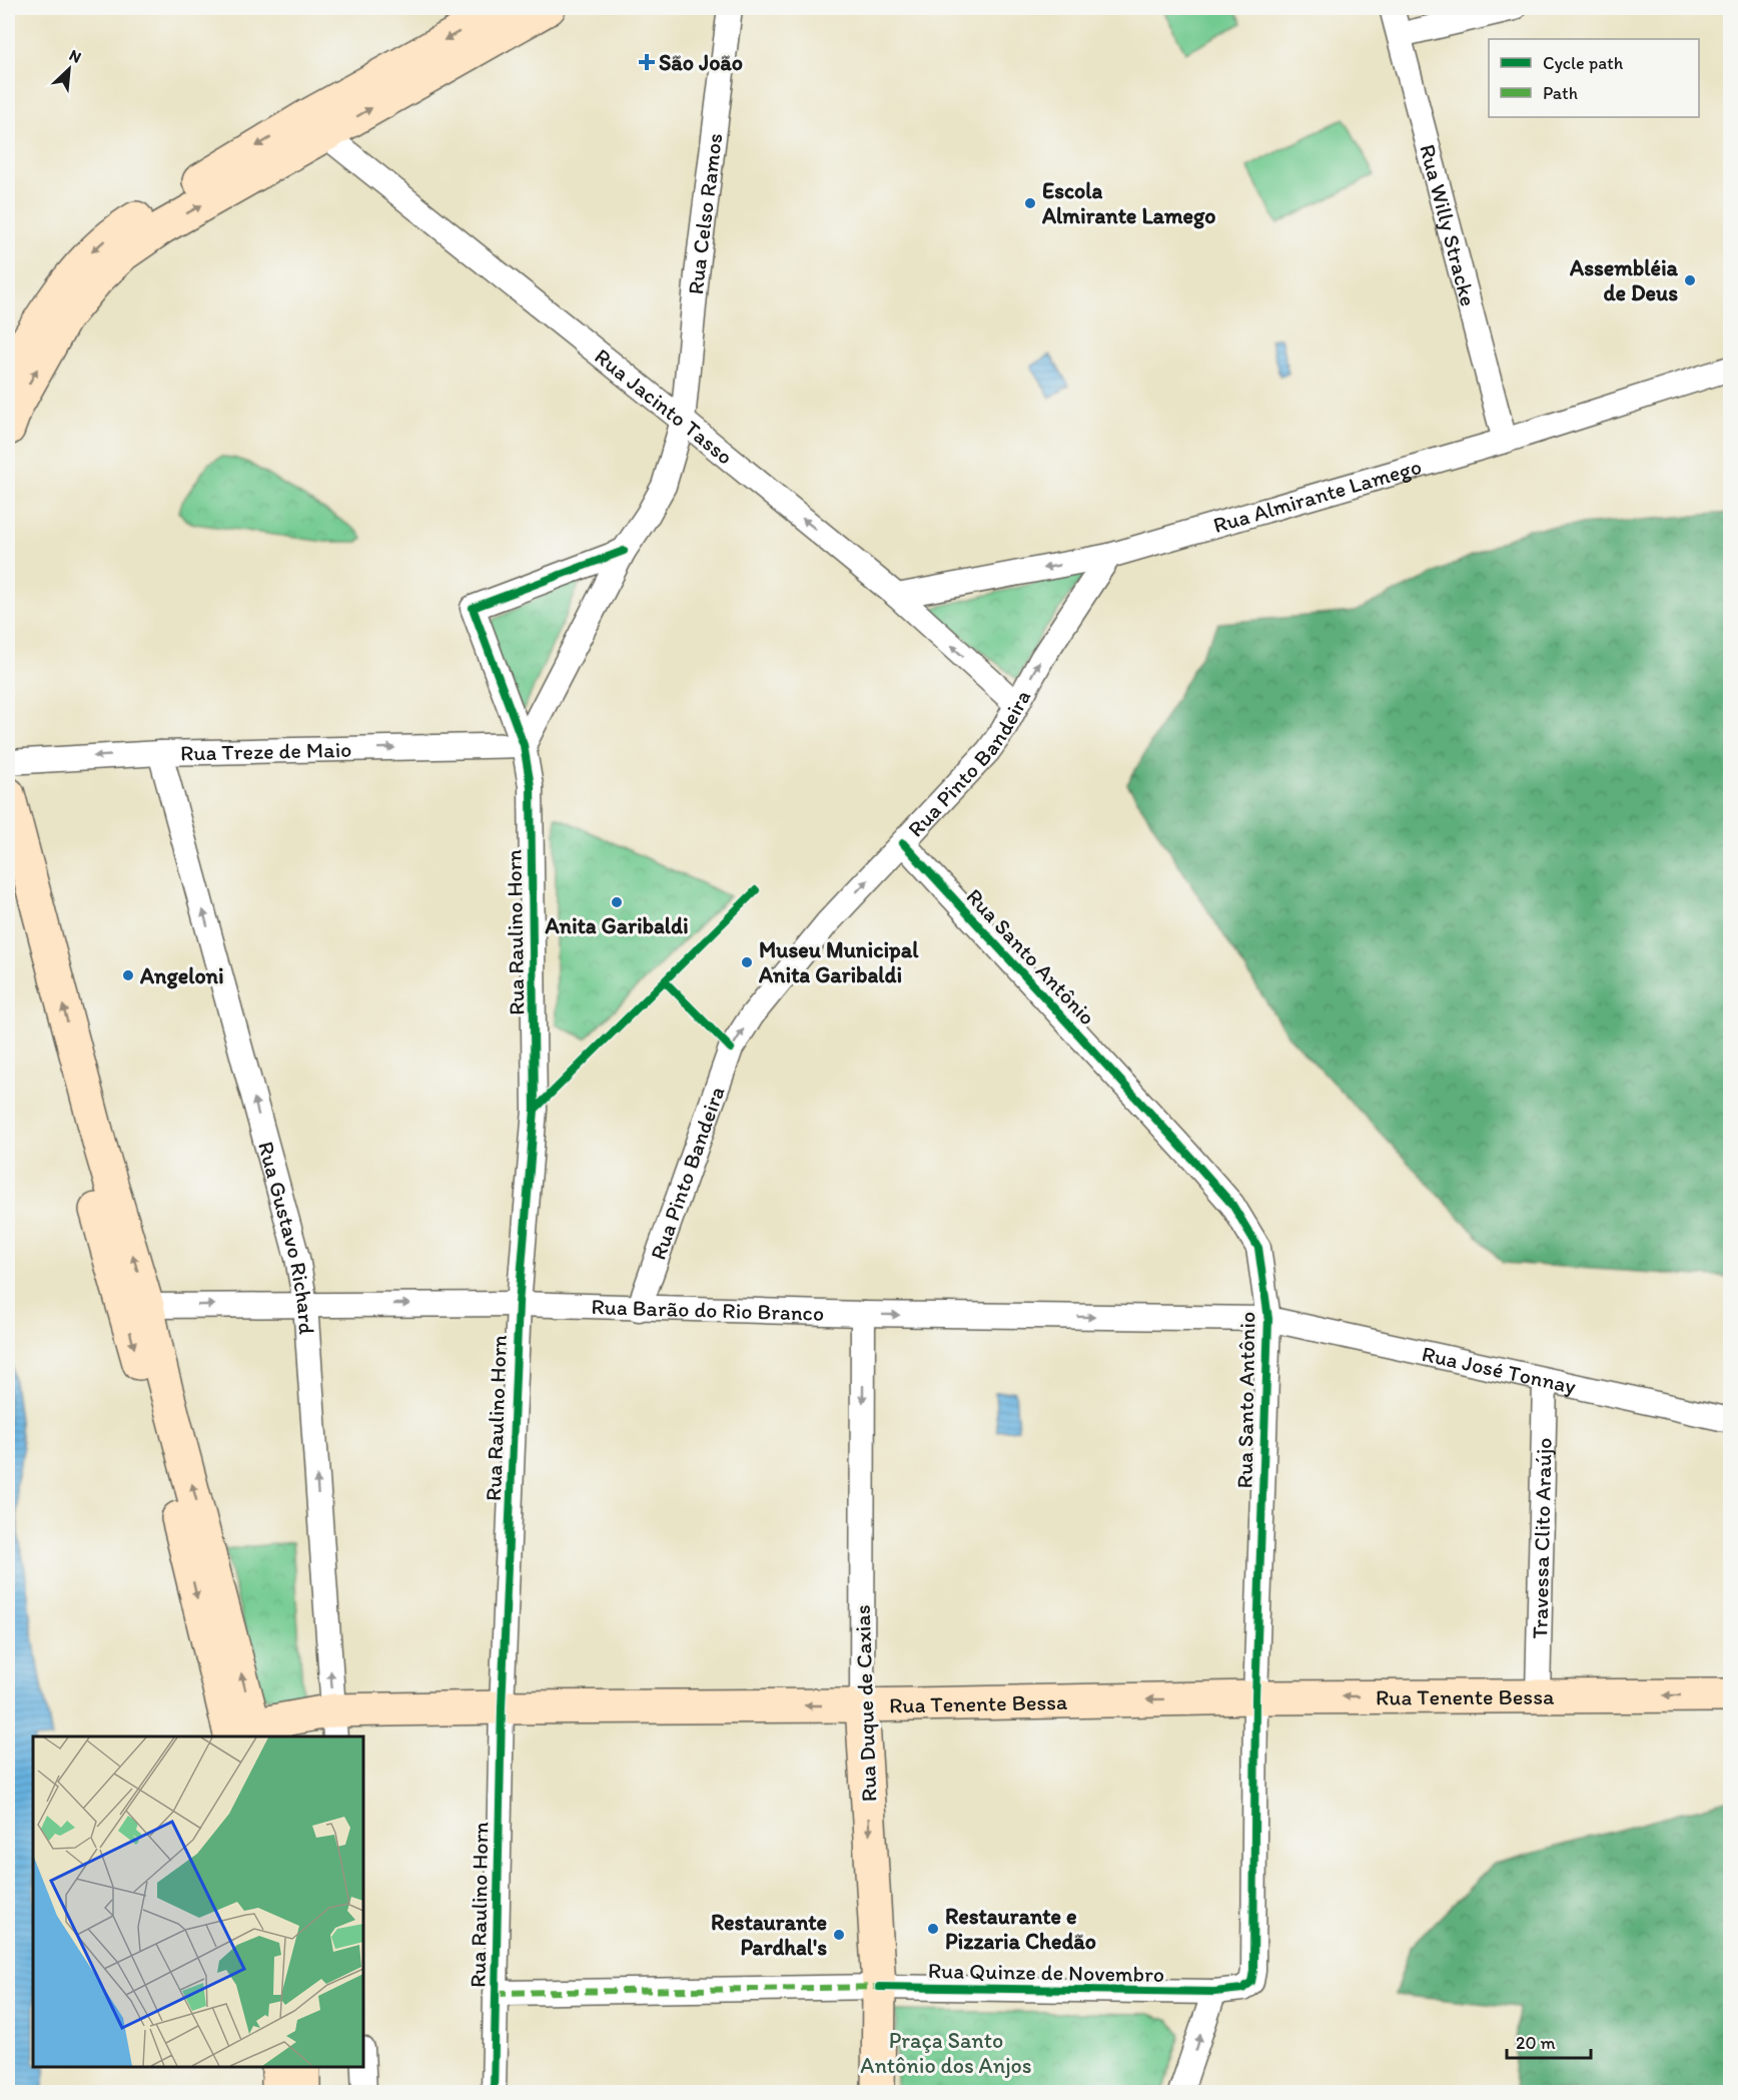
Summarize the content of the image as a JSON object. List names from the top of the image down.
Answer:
{
  "streets": {
    "main road": ["Rua Tenente Bessa", "Rua Duque de Caxias"],
    "street": [
      "Rua Celso Ramos",
      "Rua Willy Stracke",
      "Rua Jacinto Tasso",
      "Rua Almirante Lamego",
      "Rua Treze de Maio",
      "Rua Pinto Bandeira",
      "Rua Raulino Horn",
      "Rua Santo Antônio",
      "Rua Gustavo Richard",
      "Rua Barão do Rio Branco",
      "Rua José Tonnay",
      "Travessa Clito Araújo",
      "Rua Quinze de Novembro"
    ]
  },
  "crossings": [
    ["Rua Celso Ramos", "Rua Jacinto Tasso"],
    ["Rua Willy Stracke", "Rua Almirante Lamego"],
    ["Rua Jacinto Tasso", "Rua Almirante Lamego"],
    ["Rua Jacinto Tasso", "Rua Pinto Bandeira"],
    ["Rua Almirante Lamego", "Rua Pinto Bandeira"],
    ["Rua Treze de Maio", "Rua Raulino Horn"],
    ["Rua Treze de Maio", "Rua Gustavo Richard"],
    ["Rua Pinto Bandeira", "Rua Santo Antônio"],
    ["Rua Pinto Bandeira", "Rua Barão do Rio Branco"],
    ["Rua Raulino Horn", "Rua Barão do Rio Branco"],
    ["Rua Raulino Horn", "Rua Tenente Bessa"],
    ["Rua Raulino Horn", "Rua Quinze de Novembro"],
    ["Rua Santo Antônio", "Rua Barão do Rio Branco"],
    ["Rua Santo Antônio", "Rua José Tonnay"],
    ["Rua Santo Antônio", "Rua Tenente Bessa"],
    ["Rua Santo Antônio", "Rua Quinze de Novembro"],
    ["Rua Gustavo Richard", "Rua Barão do Rio Branco"],
    ["Rua Gustavo Richard", "Rua Tenente Bessa"],
    ["Rua Barão do Rio Branco", "Rua José Tonnay"],
    ["Rua Barão do Rio Branco", "Rua Duque de Caxias"],
    ["Rua José Tonnay", "Travessa Clito Araújo"],
    ["Travessa Clito Araújo", "Rua Tenente Bessa"],
    ["Rua Tenente Bessa", "Rua Duque de Caxias"],
    ["Rua Duque de Caxias", "Rua Quinze de Novembro"]
  ],
  "one_way": [
    "Rua Jacinto Tasso",
    "Rua Pinto Bandeira",
    "Rua Gustavo Richard",
    "Rua Barão do Rio Branco",
    "Rua Tenente Bessa",
    "Rua Duque de Caxias"
  ],
  "parks": ["Praça Santo Antônio dos Anjos"],
  "places": {
    "health": ["São João"],
    "other": [
      "Escola Almirante Lamego",
      "Assembléia de Deus",
      "Anita Garibaldi",
      "Museu Municipal Anita Garibaldi",
      "Angeloni",
      "Restaurante e Pizzaria Chedão",
      "Restaurante Pardhal's"
    ]
  },
  "legend": ["Cycle path", "Path"],
  "scale_bar": "20 m",
  "north": "top right"
}
